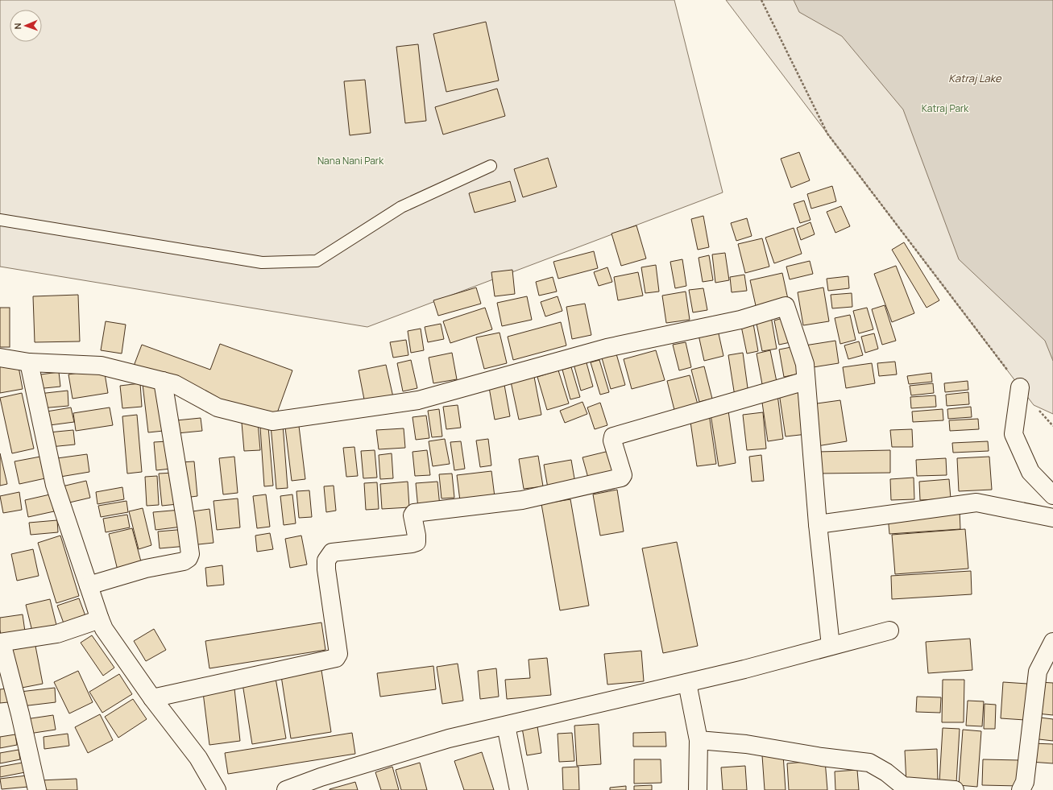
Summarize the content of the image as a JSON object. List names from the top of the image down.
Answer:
{
  "water": ["Katraj Lake"],
  "parks": ["Katraj Park", "Nana Nani Park"],
  "north": "left"
}
